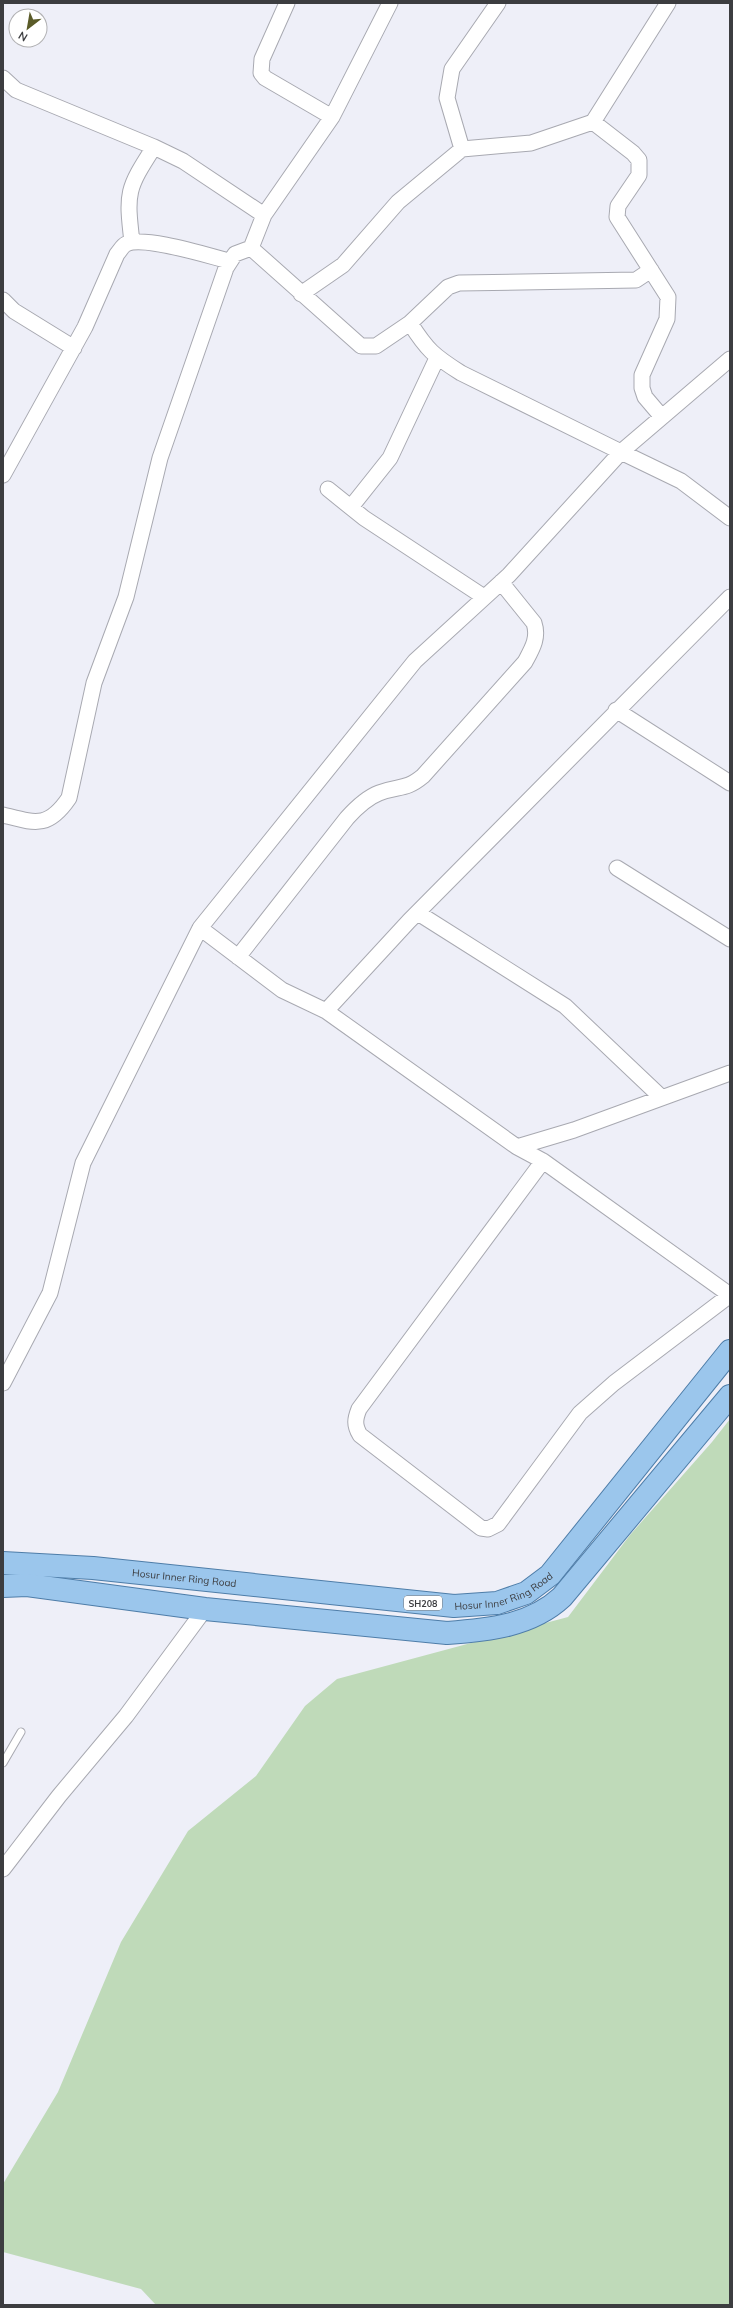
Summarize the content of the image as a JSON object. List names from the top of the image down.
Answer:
{
  "streets": {
    "main road": ["Hosur Inner Ring Road", "SH208"]
  },
  "north": "bottom left"
}
